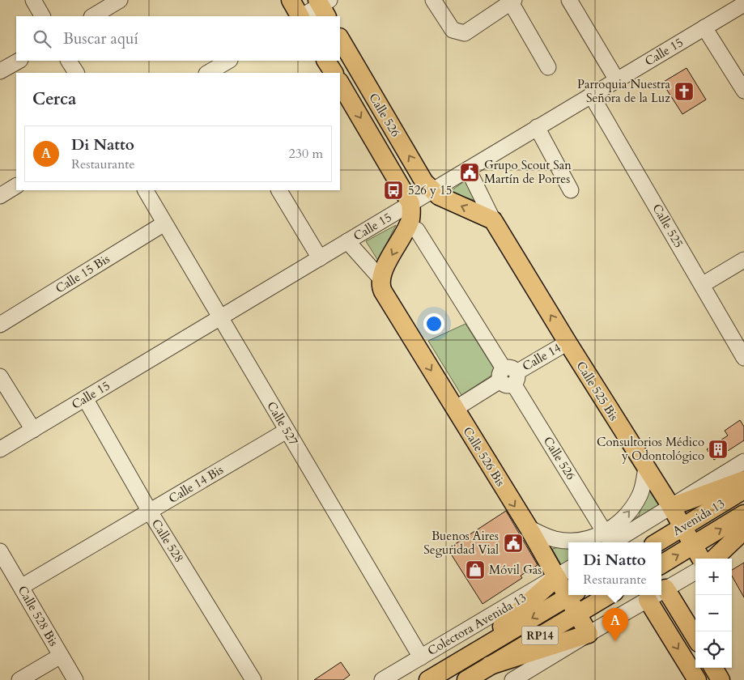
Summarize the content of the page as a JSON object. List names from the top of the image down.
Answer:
{
  "streets": {
    "main road": [
      "Calle 526",
      "Calle 525 Bis",
      "Calle 526 Bis",
      "Avenida 13",
      "RP14"
    ],
    "street": [
      "Calle 15",
      "Calle 525",
      "Calle 15 Bis",
      "Calle 14",
      "Calle 527",
      "Calle 14 Bis",
      "Calle 528",
      "Calle 528 Bis",
      "Colectora Avenida 13"
    ]
  },
  "crossings": [
    ["Calle 15", "Calle 526"],
    ["Calle 15", "Calle 525"],
    ["Calle 15", "Calle 525 Bis"],
    ["Calle 15", "Calle 527"],
    ["Calle 15", "Calle 526 Bis"],
    ["Calle 15", "Calle 528"],
    ["Calle 526", "Calle 14"],
    ["Calle 15 Bis", "Calle 527"],
    ["Calle 14", "Calle 525 Bis"],
    ["Calle 14", "Calle 526 Bis"],
    ["Calle 525 Bis", "Avenida 13"],
    ["Calle 527", "Calle 14 Bis"],
    ["Calle 527", "Colectora Avenida 13"],
    ["Calle 526 Bis", "Colectora Avenida 13"],
    ["Calle 526 Bis", "RP14"],
    ["Calle 14 Bis", "Calle 528"],
    ["Calle 14 Bis", "Calle 528 Bis"]
  ],
  "one_way": ["Calle 526 Bis"],
  "places": {
    "church": ["Parroquia Nuestra Señora de la Luz"],
    "public building": ["Grupo Scout San Martín de Porres", "Buenos Aires Seguridad Vial"],
    "bus stop": ["526 y 15"],
    "building": ["Consultorios Médico y Odontológico"],
    "shop": ["Móvil Gas"]
  },
  "page": {
    "search": "Buscar aquí",
    "heading": "Cerca",
    "list": [
      {
        "mark": "A",
        "name": "Di Natto",
        "note": "Restaurante",
        "value": "230 m"
      }
    ],
    "popup": ["Di Natto", "Restaurante"],
    "map_buttons": ["+", "−"],
    "pins": "A"
  }
}
